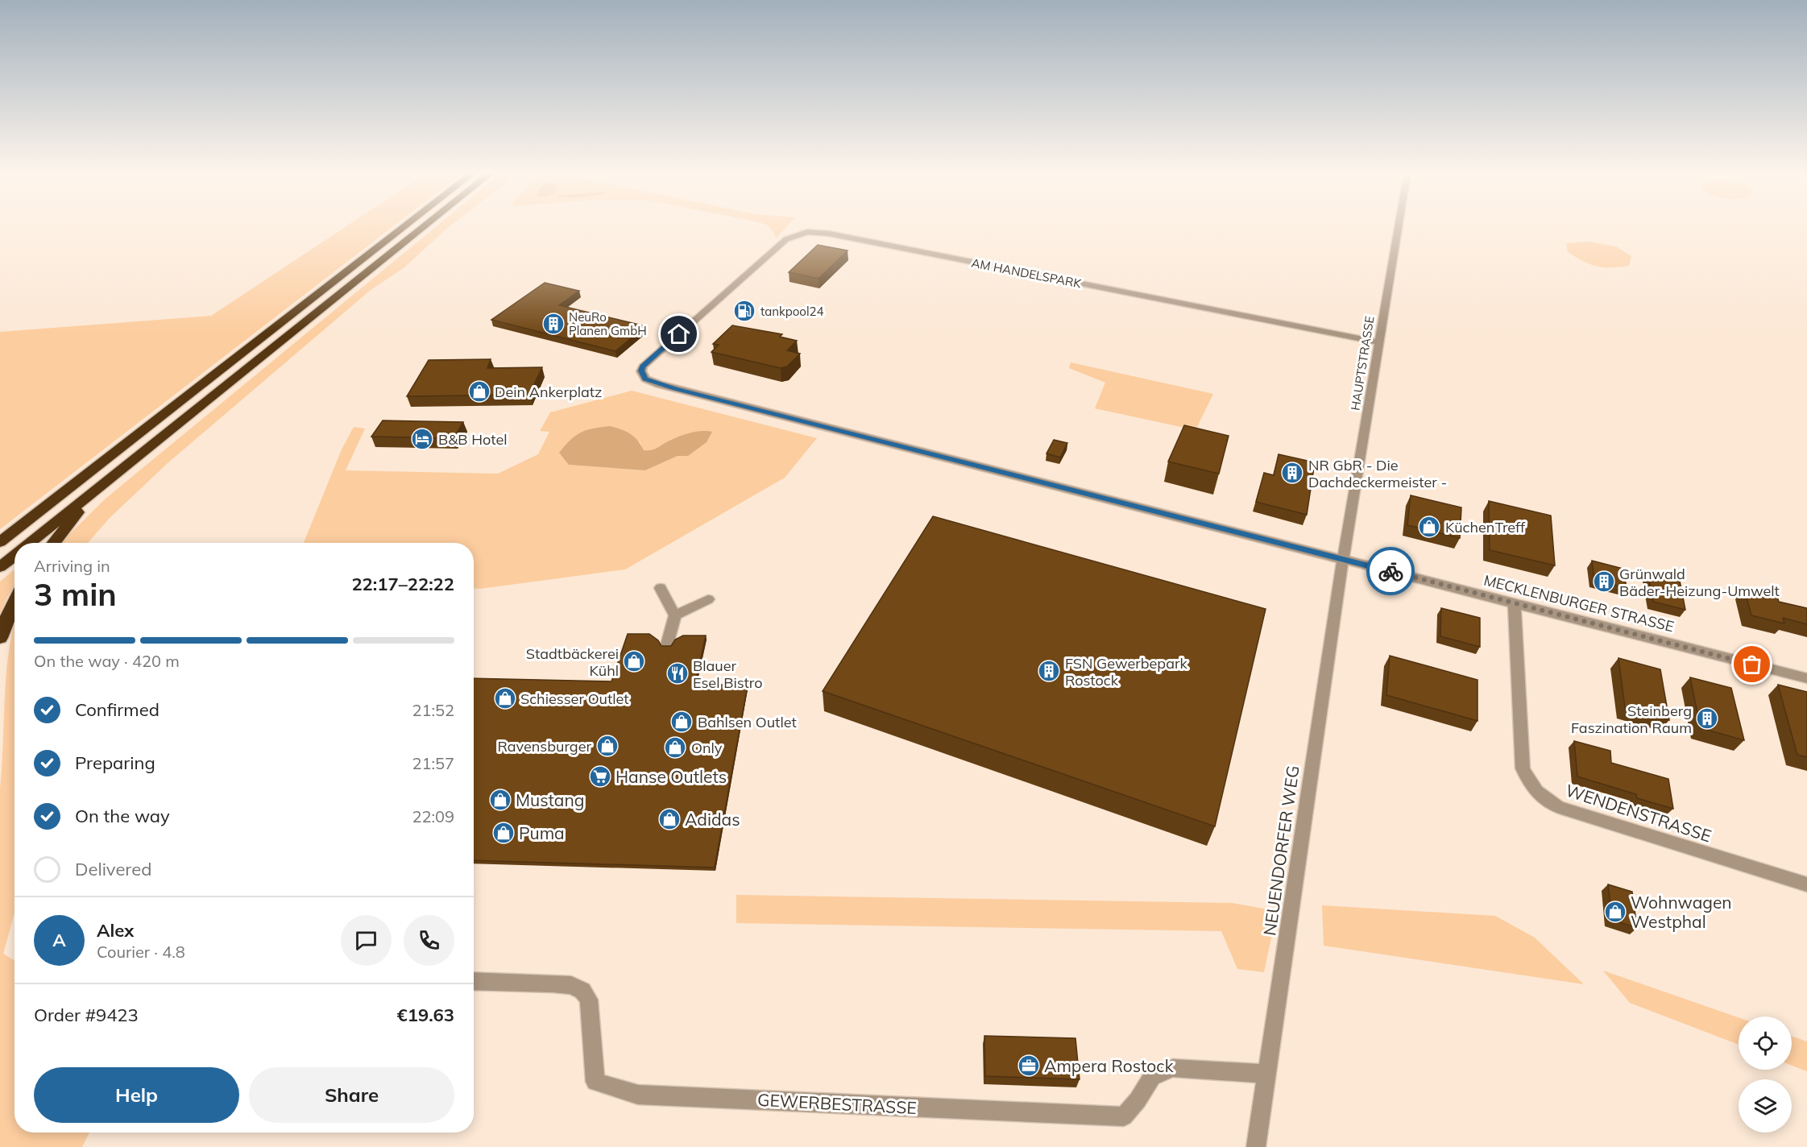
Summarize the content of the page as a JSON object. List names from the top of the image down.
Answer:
{
  "streets": {
    "street": [
      "AM HANDELSPARK",
      "HAUPTSTRASSE",
      "MECKLENBURGER STRASSE",
      "WENDENSTRASSE",
      "NEUENDORFER WEG",
      "GEWERBESTRASSE"
    ]
  },
  "crossings": [
    ["AM HANDELSPARK", "HAUPTSTRASSE"],
    ["AM HANDELSPARK", "MECKLENBURGER STRASSE"],
    ["AM HANDELSPARK", "NEUENDORFER WEG"],
    ["HAUPTSTRASSE", "MECKLENBURGER STRASSE"],
    ["HAUPTSTRASSE", "NEUENDORFER WEG"],
    ["MECKLENBURGER STRASSE", "WENDENSTRASSE"],
    ["MECKLENBURGER STRASSE", "NEUENDORFER WEG"],
    ["NEUENDORFER WEG", "GEWERBESTRASSE"]
  ],
  "places": {
    "fuel station": ["tankpool24"],
    "building": [
      "NeuRo Planen GmbH",
      "NR GbR - Die Dachdeckermeister -",
      "Grünwald Bäder-Heizung-Umwelt",
      "FSN Gewerbepark Rostock",
      "Steinberg Faszination Raum"
    ],
    "shop": [
      "Dein Ankerplatz",
      "KüchenTreff",
      "Stadtbäckerei Kühl",
      "Schiesser Outlet",
      "Bahlsen Outlet",
      "Ravensburger",
      "Only",
      "Mustang",
      "Adidas",
      "Puma",
      "Wohnwagen Westphal"
    ],
    "hotel": ["B&B Hotel"],
    "restaurant": ["Blauer Esel Bistro"],
    "supermarket": ["Hanse Outlets"],
    "office": ["Ampera Rostock"]
  },
  "page": {
    "heading": ["3 min", "Arriving in", "22:17–22:22"],
    "panel": [
      "Alex",
      "Courier · 4.8",
      "Order #9423",
      "€19.63"
    ],
    "bar": "On the way · 420 m",
    "list": [
      ["Confirmed", "21:52"],
      ["Preparing", "21:57"],
      ["On the way", "22:09"],
      "Delivered"
    ],
    "round": "A",
    "buttons": ["Help", "Share"]
  }
}
